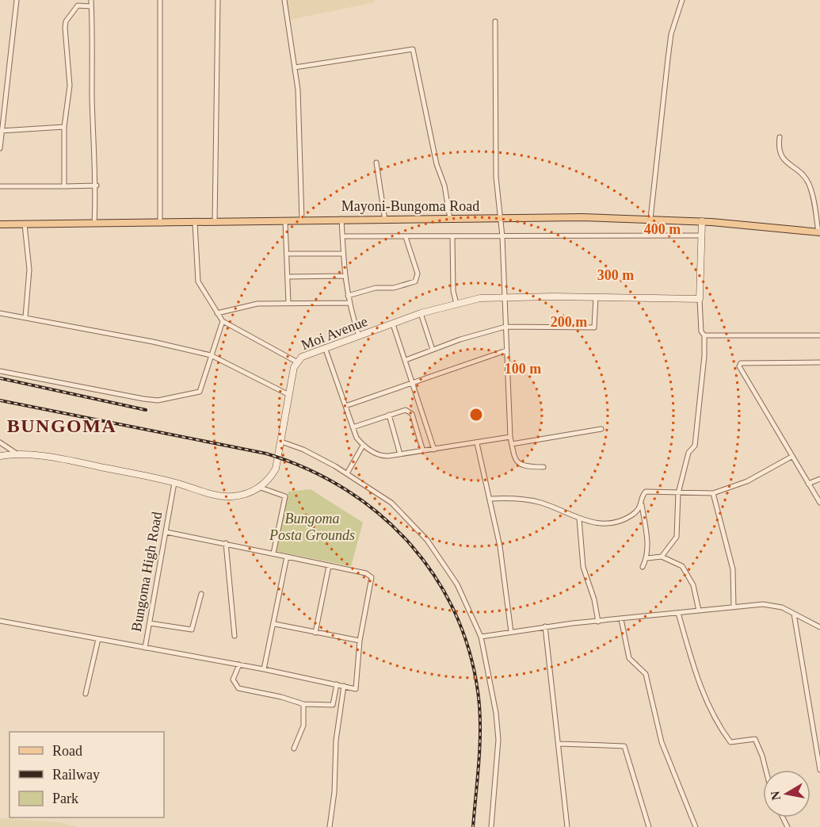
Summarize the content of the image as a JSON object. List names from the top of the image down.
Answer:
{
  "streets": {
    "main road": ["Mayoni-Bungoma Road"],
    "street": ["Moi Avenue", "Bungoma High Road"]
  },
  "districts": ["BUNGOMA"],
  "parks": ["Bungoma Posta Grounds"],
  "legend": ["Road", "Railway", "Park"],
  "north": "left",
  "rings": [
    "400 m",
    "300 m",
    "200 m",
    "100 m"
  ]
}
